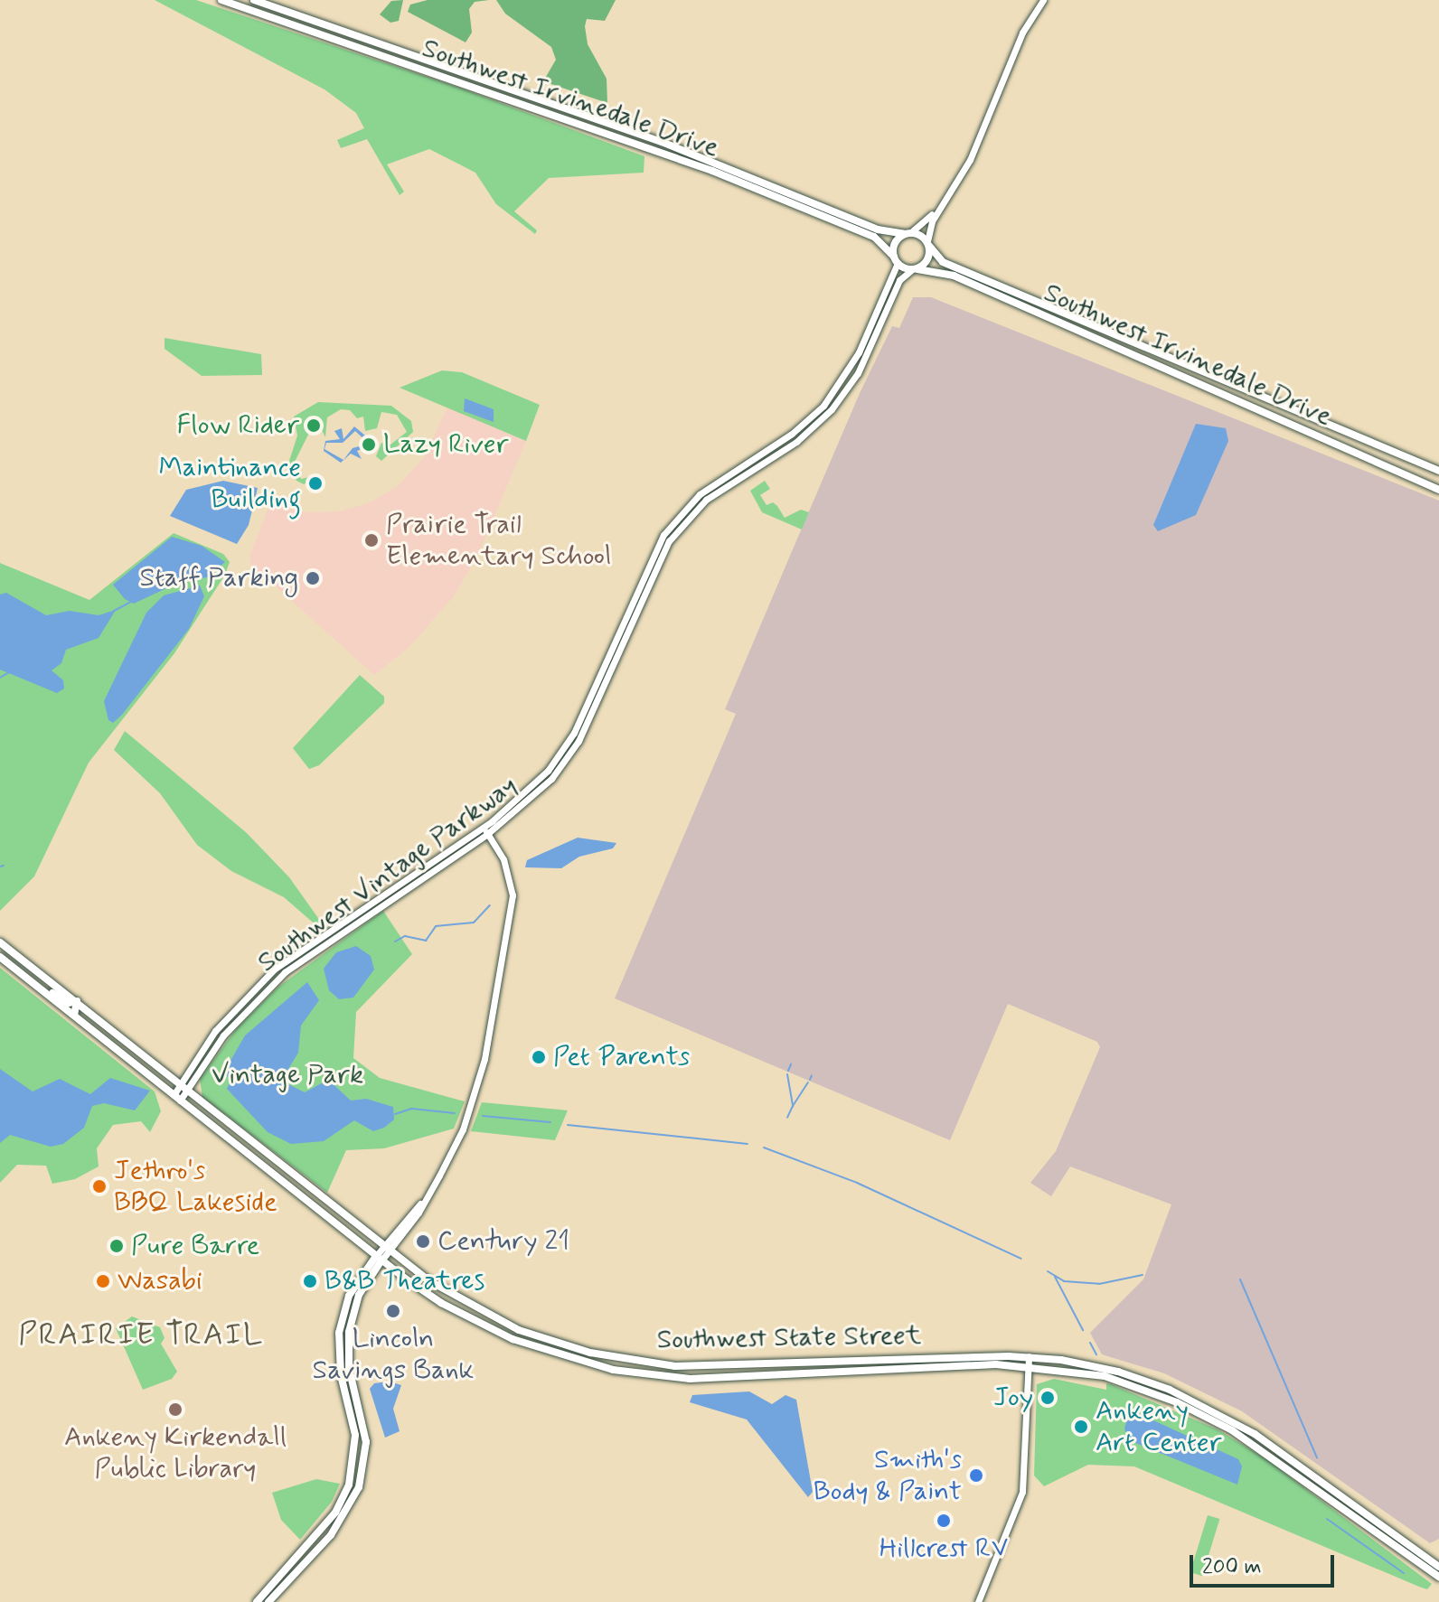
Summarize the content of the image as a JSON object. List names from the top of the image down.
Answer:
{
  "streets": {
    "main road": ["Southwest Irvinedale Drive", "Southwest State Street"],
    "street": ["Southwest Vintage Parkway"]
  },
  "crossings": [
    ["Southwest Irvinedale Drive", "Southwest Vintage Parkway"],
    ["Southwest Vintage Parkway", "Southwest State Street"]
  ],
  "districts": ["PRAIRIE TRAIL"],
  "parks": ["Vintage Park"],
  "places": [
    "Flow Rider",
    "Lazy River",
    "Maintinance Building",
    "Prairie Trail Elementary School",
    "Staff Parking",
    "Pet Parents",
    "Jethro's BBQ Lakeside",
    "Century 21",
    "Pure Barre",
    "Wasabi",
    "B&B Theatres",
    "Lincoln Savings Bank",
    "Joy",
    "Ankeny Kirkendall Public Library",
    "Ankeny Art Center",
    "Smith's Body & Paint",
    "Hillcrest RV"
  ],
  "scale_bar": "200 m"
}
